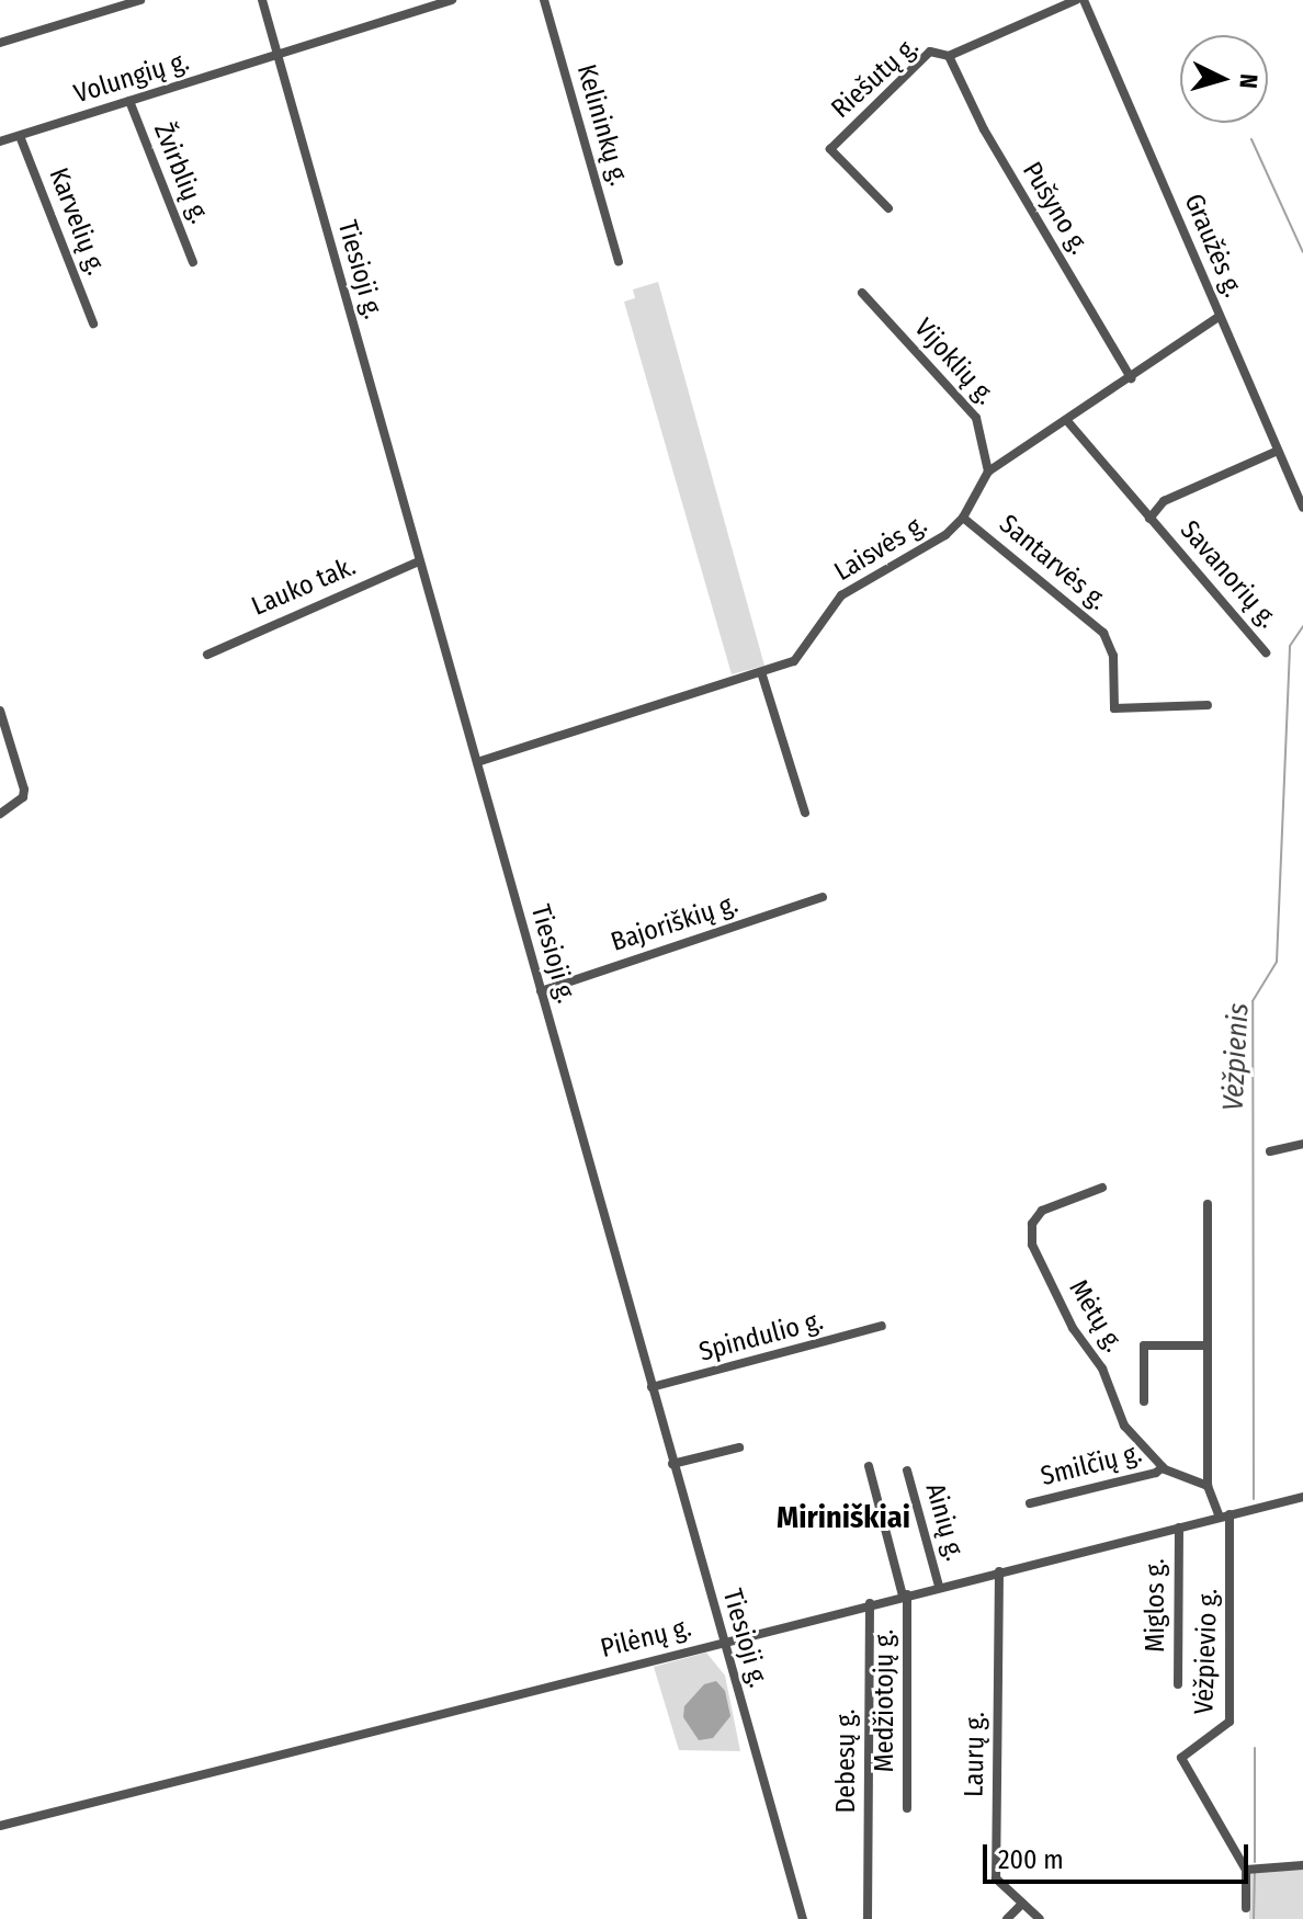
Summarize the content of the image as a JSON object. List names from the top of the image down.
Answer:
{
  "streets": {
    "street": [
      "Volungių g.",
      "Riešutų g.",
      "Kelininkų g.",
      "Žvirblių g.",
      "Pušyno g.",
      "Karvelių g.",
      "Graužės g.",
      "Tiesioji g.",
      "Vijoklių g.",
      "Laisvės g.",
      "Santarvės g.",
      "Savanorių g.",
      "Lauko tak.",
      "Bajoriškių g.",
      "Mėtų g.",
      "Spindulio g.",
      "Smilčių g.",
      "Ainių g.",
      "Miglos g.",
      "Pilėnų g.",
      "Vėžpievio g.",
      "Medžiotojų g.",
      "Laurų g.",
      "Debesų g."
    ]
  },
  "crossings": [
    ["Volungių g.", "Žvirblių g."],
    ["Volungių g.", "Karvelių g."],
    ["Volungių g.", "Tiesioji g."],
    ["Riešutų g.", "Pušyno g."],
    ["Pušyno g.", "Laisvės g."],
    ["Graužės g.", "Laisvės g."],
    ["Graužės g.", "Savanorių g."],
    ["Tiesioji g.", "Laisvės g."],
    ["Tiesioji g.", "Lauko tak."],
    ["Tiesioji g.", "Bajoriškių g."],
    ["Tiesioji g.", "Spindulio g."],
    ["Tiesioji g.", "Pilėnų g."],
    ["Vijoklių g.", "Laisvės g."],
    ["Laisvės g.", "Santarvės g."],
    ["Mėtų g.", "Smilčių g."],
    ["Ainių g.", "Pilėnų g."],
    ["Miglos g.", "Pilėnų g."],
    ["Pilėnų g.", "Vėžpievio g."],
    ["Pilėnų g.", "Medžiotojų g."],
    ["Pilėnų g.", "Laurų g."],
    ["Pilėnų g.", "Debesų g."]
  ],
  "districts": ["Miriniškiai"],
  "water": ["Vėžpienis"],
  "scale_bar": "200 m",
  "north": "right"
}
